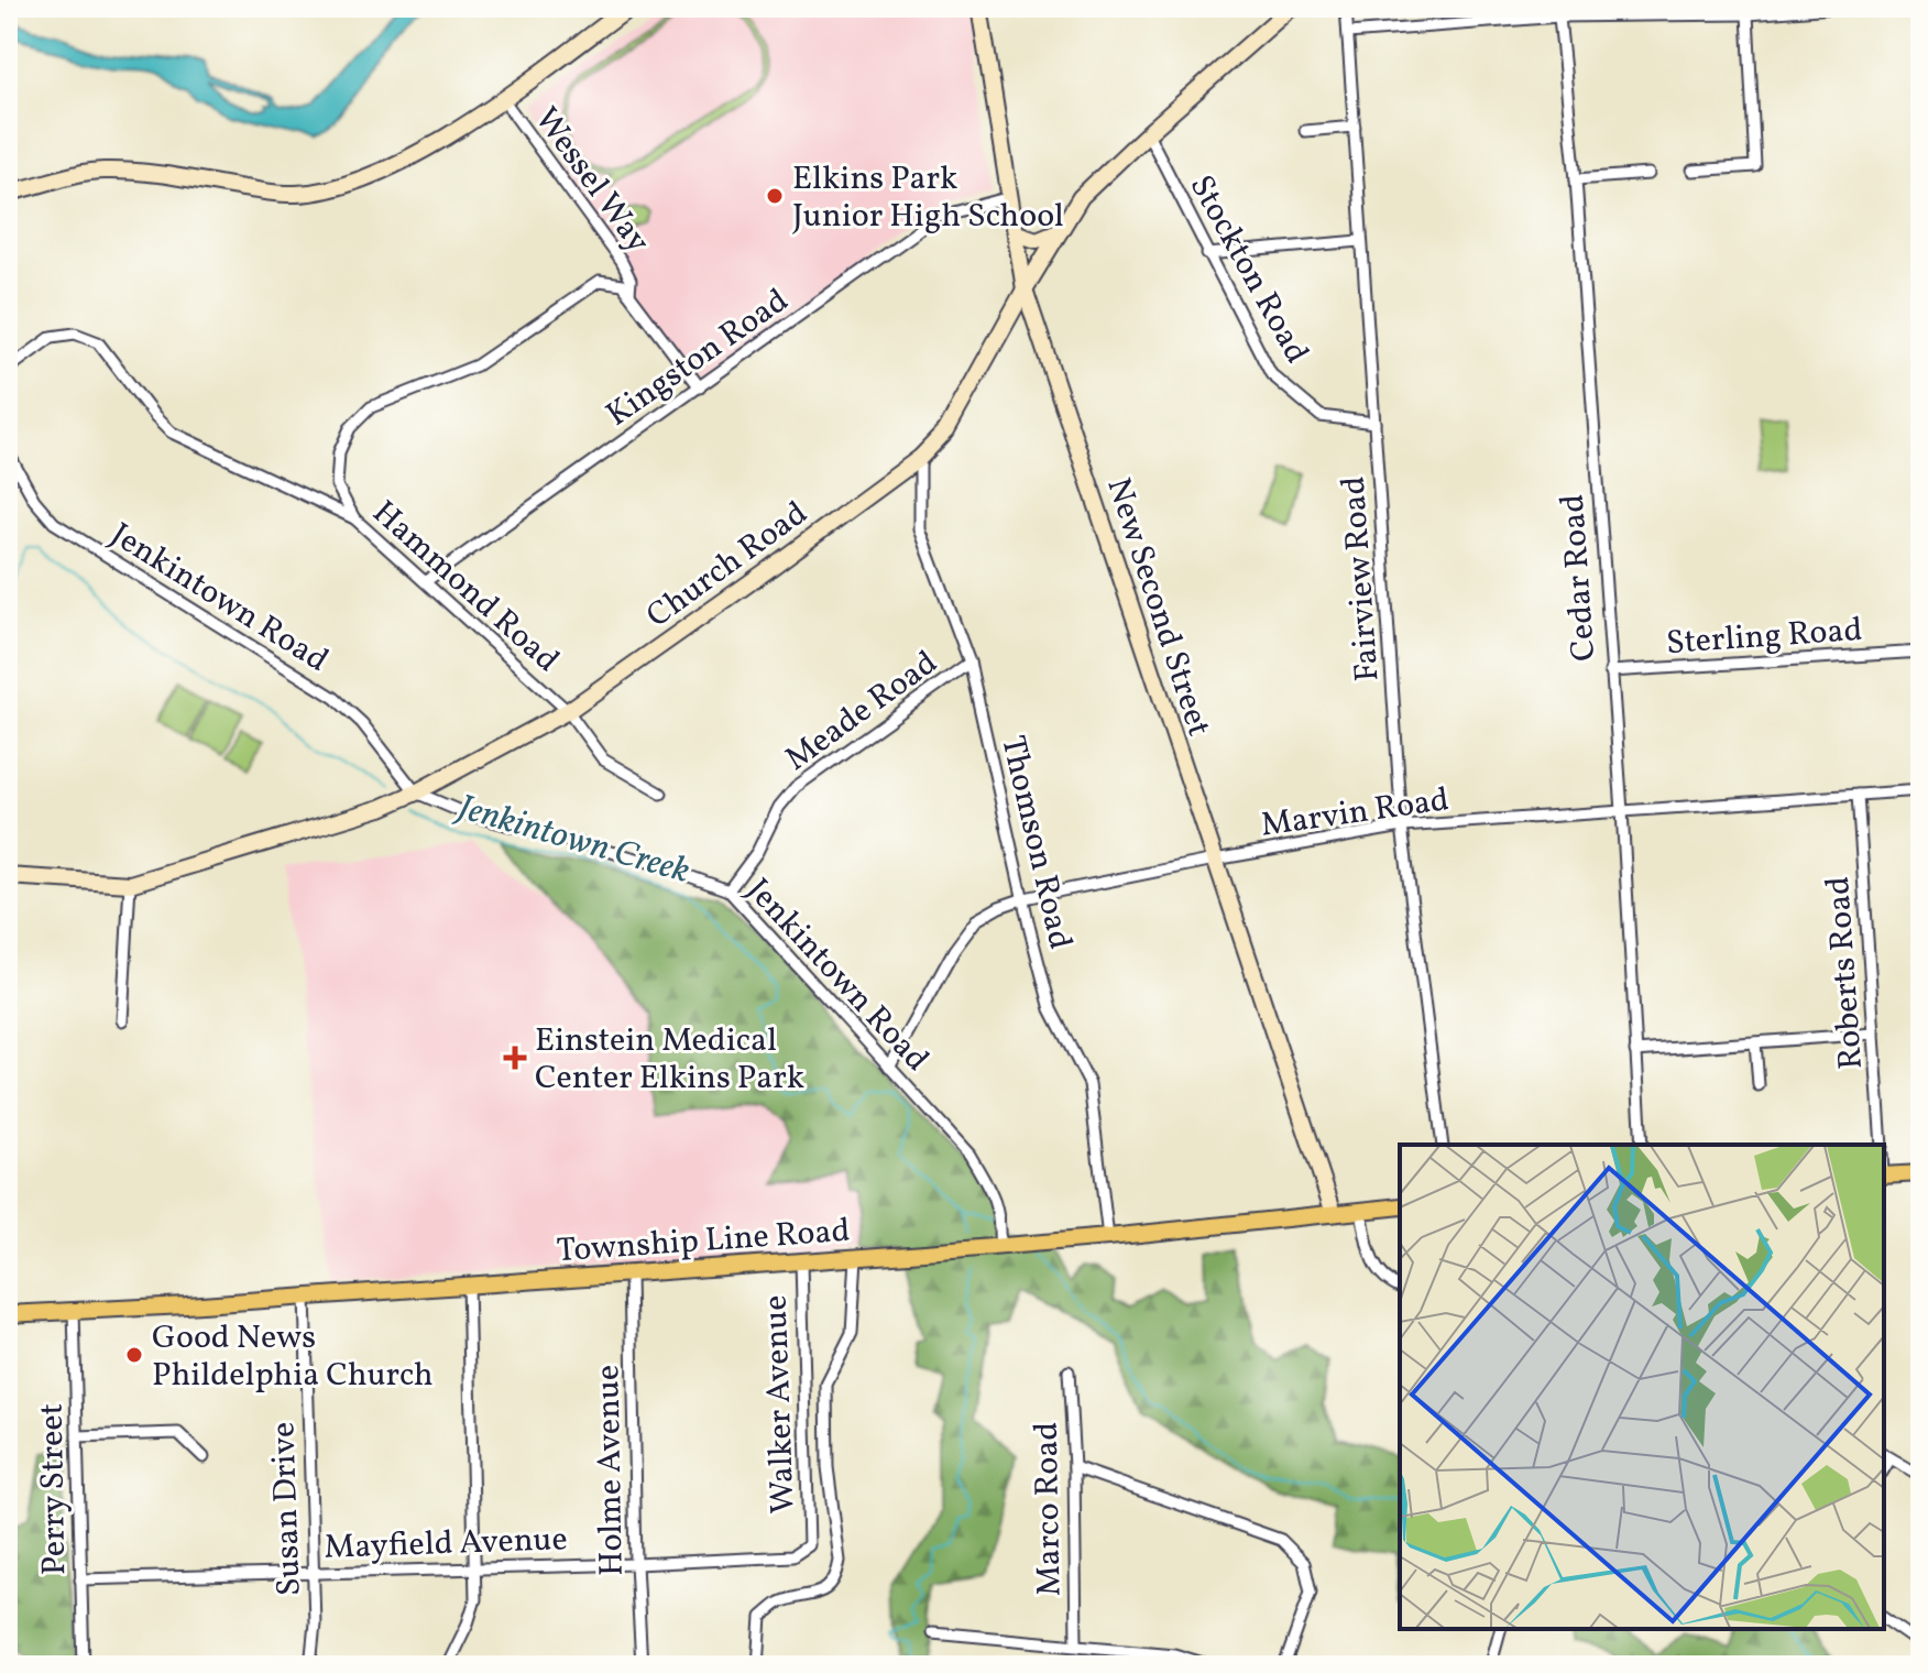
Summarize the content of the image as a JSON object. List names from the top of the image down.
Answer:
{
  "streets": {
    "main road": ["Township Line Road"],
    "street": [
      "Wessel Way",
      "Stockton Road",
      "Kingston Road",
      "Church Road",
      "Cedar Road",
      "Fairview Road",
      "Hammond Road",
      "Jenkintown Road",
      "New Second Street",
      "Sterling Road",
      "Meade Road",
      "Marvin Road",
      "Thomson Road",
      "Roberts Road",
      "Walker Avenue",
      "Holme Avenue",
      "Perry Street",
      "Susan Drive",
      "Marco Road",
      "Mayfield Avenue"
    ]
  },
  "crossings": [
    ["Wessel Way", "Kingston Road"],
    ["Stockton Road", "Church Road"],
    ["Stockton Road", "Fairview Road"],
    ["Kingston Road", "Hammond Road"],
    ["Kingston Road", "New Second Street"],
    ["Church Road", "Hammond Road"],
    ["Church Road", "Jenkintown Road"],
    ["Church Road", "New Second Street"],
    ["Church Road", "Thomson Road"],
    ["Cedar Road", "Sterling Road"],
    ["Cedar Road", "Marvin Road"],
    ["Fairview Road", "Marvin Road"],
    ["Jenkintown Road", "Meade Road"],
    ["Jenkintown Road", "Marvin Road"],
    ["Jenkintown Road", "Township Line Road"],
    ["New Second Street", "Marvin Road"],
    ["New Second Street", "Township Line Road"],
    ["Meade Road", "Thomson Road"],
    ["Marvin Road", "Thomson Road"],
    ["Marvin Road", "Roberts Road"],
    ["Thomson Road", "Township Line Road"],
    ["Township Line Road", "Walker Avenue"],
    ["Township Line Road", "Holme Avenue"],
    ["Township Line Road", "Perry Street"],
    ["Township Line Road", "Susan Drive"],
    ["Walker Avenue", "Mayfield Avenue"],
    ["Holme Avenue", "Mayfield Avenue"],
    ["Perry Street", "Mayfield Avenue"],
    ["Susan Drive", "Mayfield Avenue"]
  ],
  "water": ["Jenkintown Creek"],
  "places": {
    "other": ["Elkins Park Junior High School", "Good News Phildelphia Church"],
    "health": ["Einstein Medical Center Elkins Park"]
  }
}
